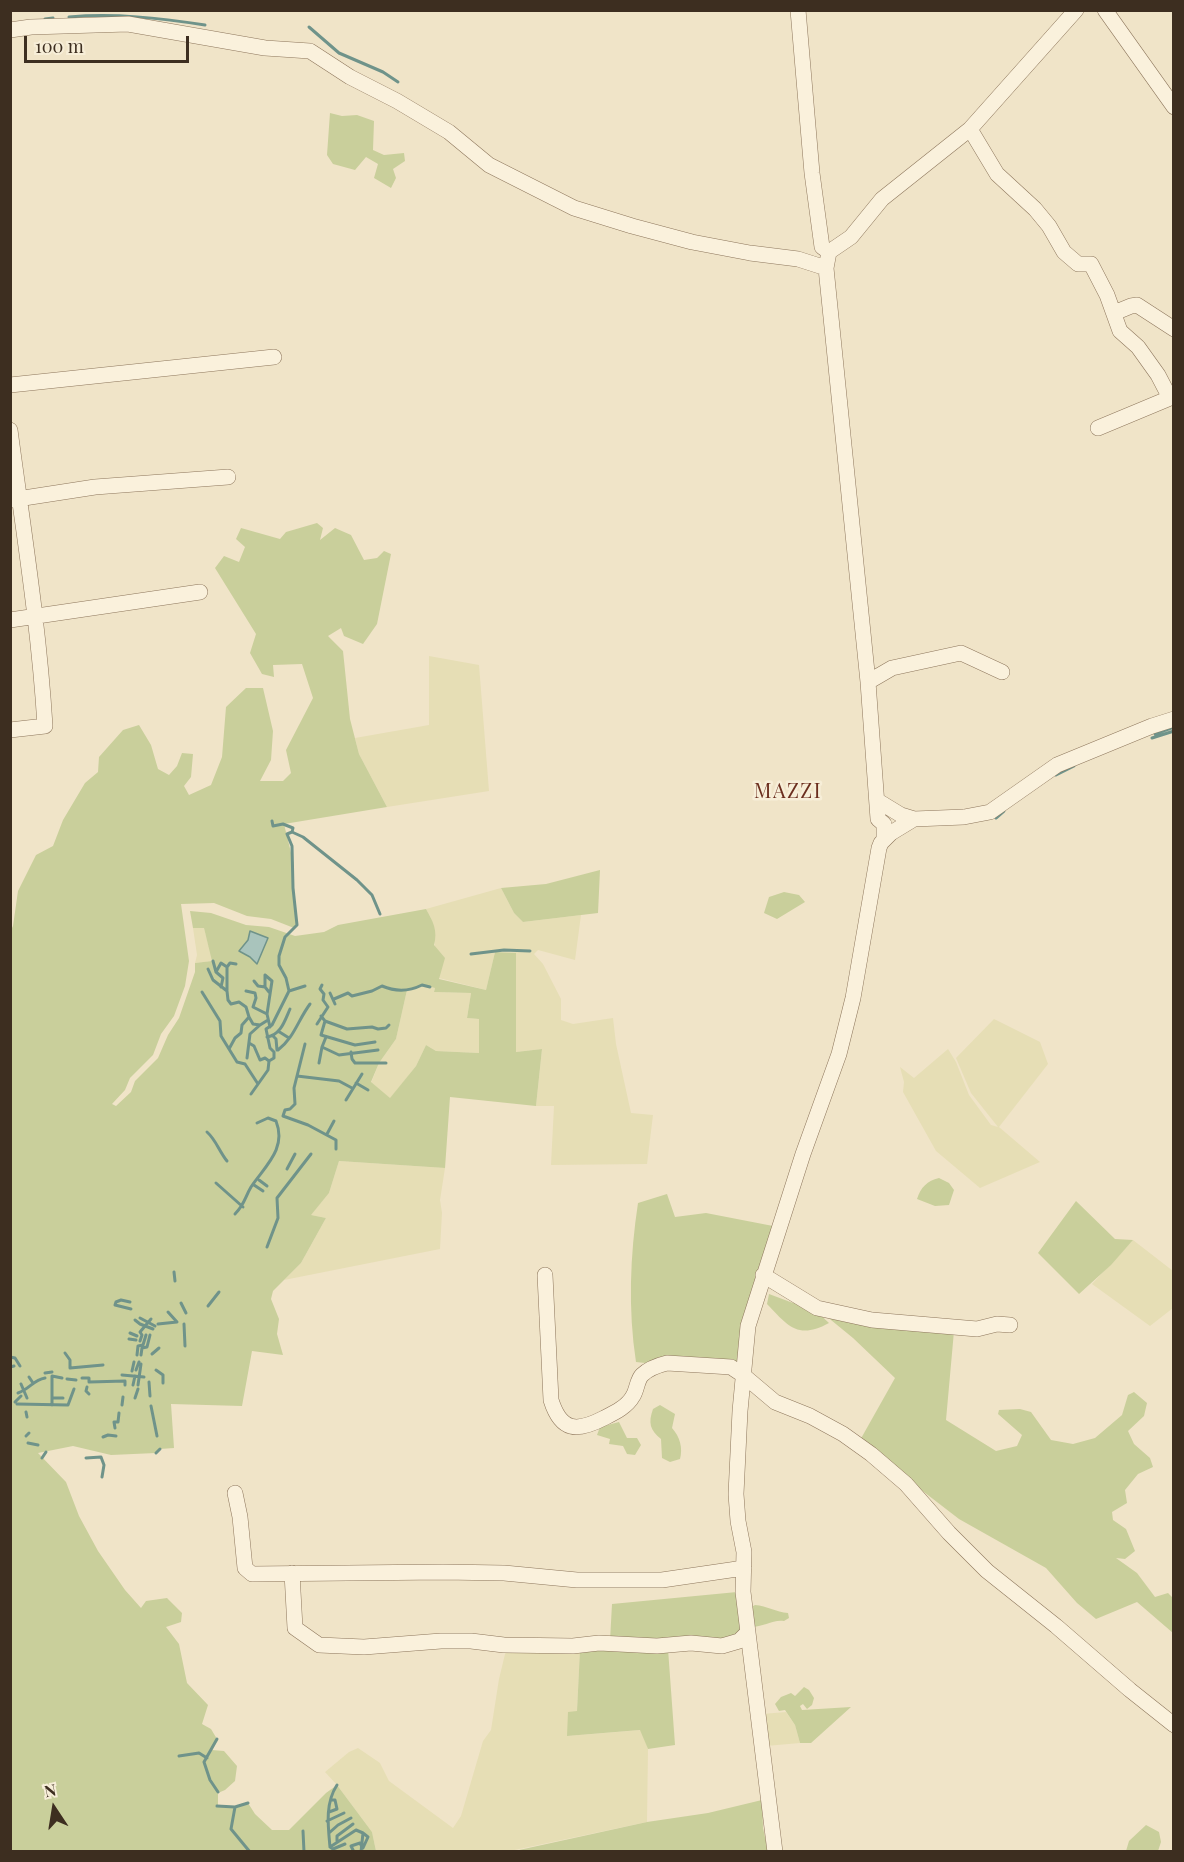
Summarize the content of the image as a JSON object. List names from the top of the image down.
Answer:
{
  "districts": ["MAZZI"],
  "scale_bar": "100 m",
  "north": "top"
}
